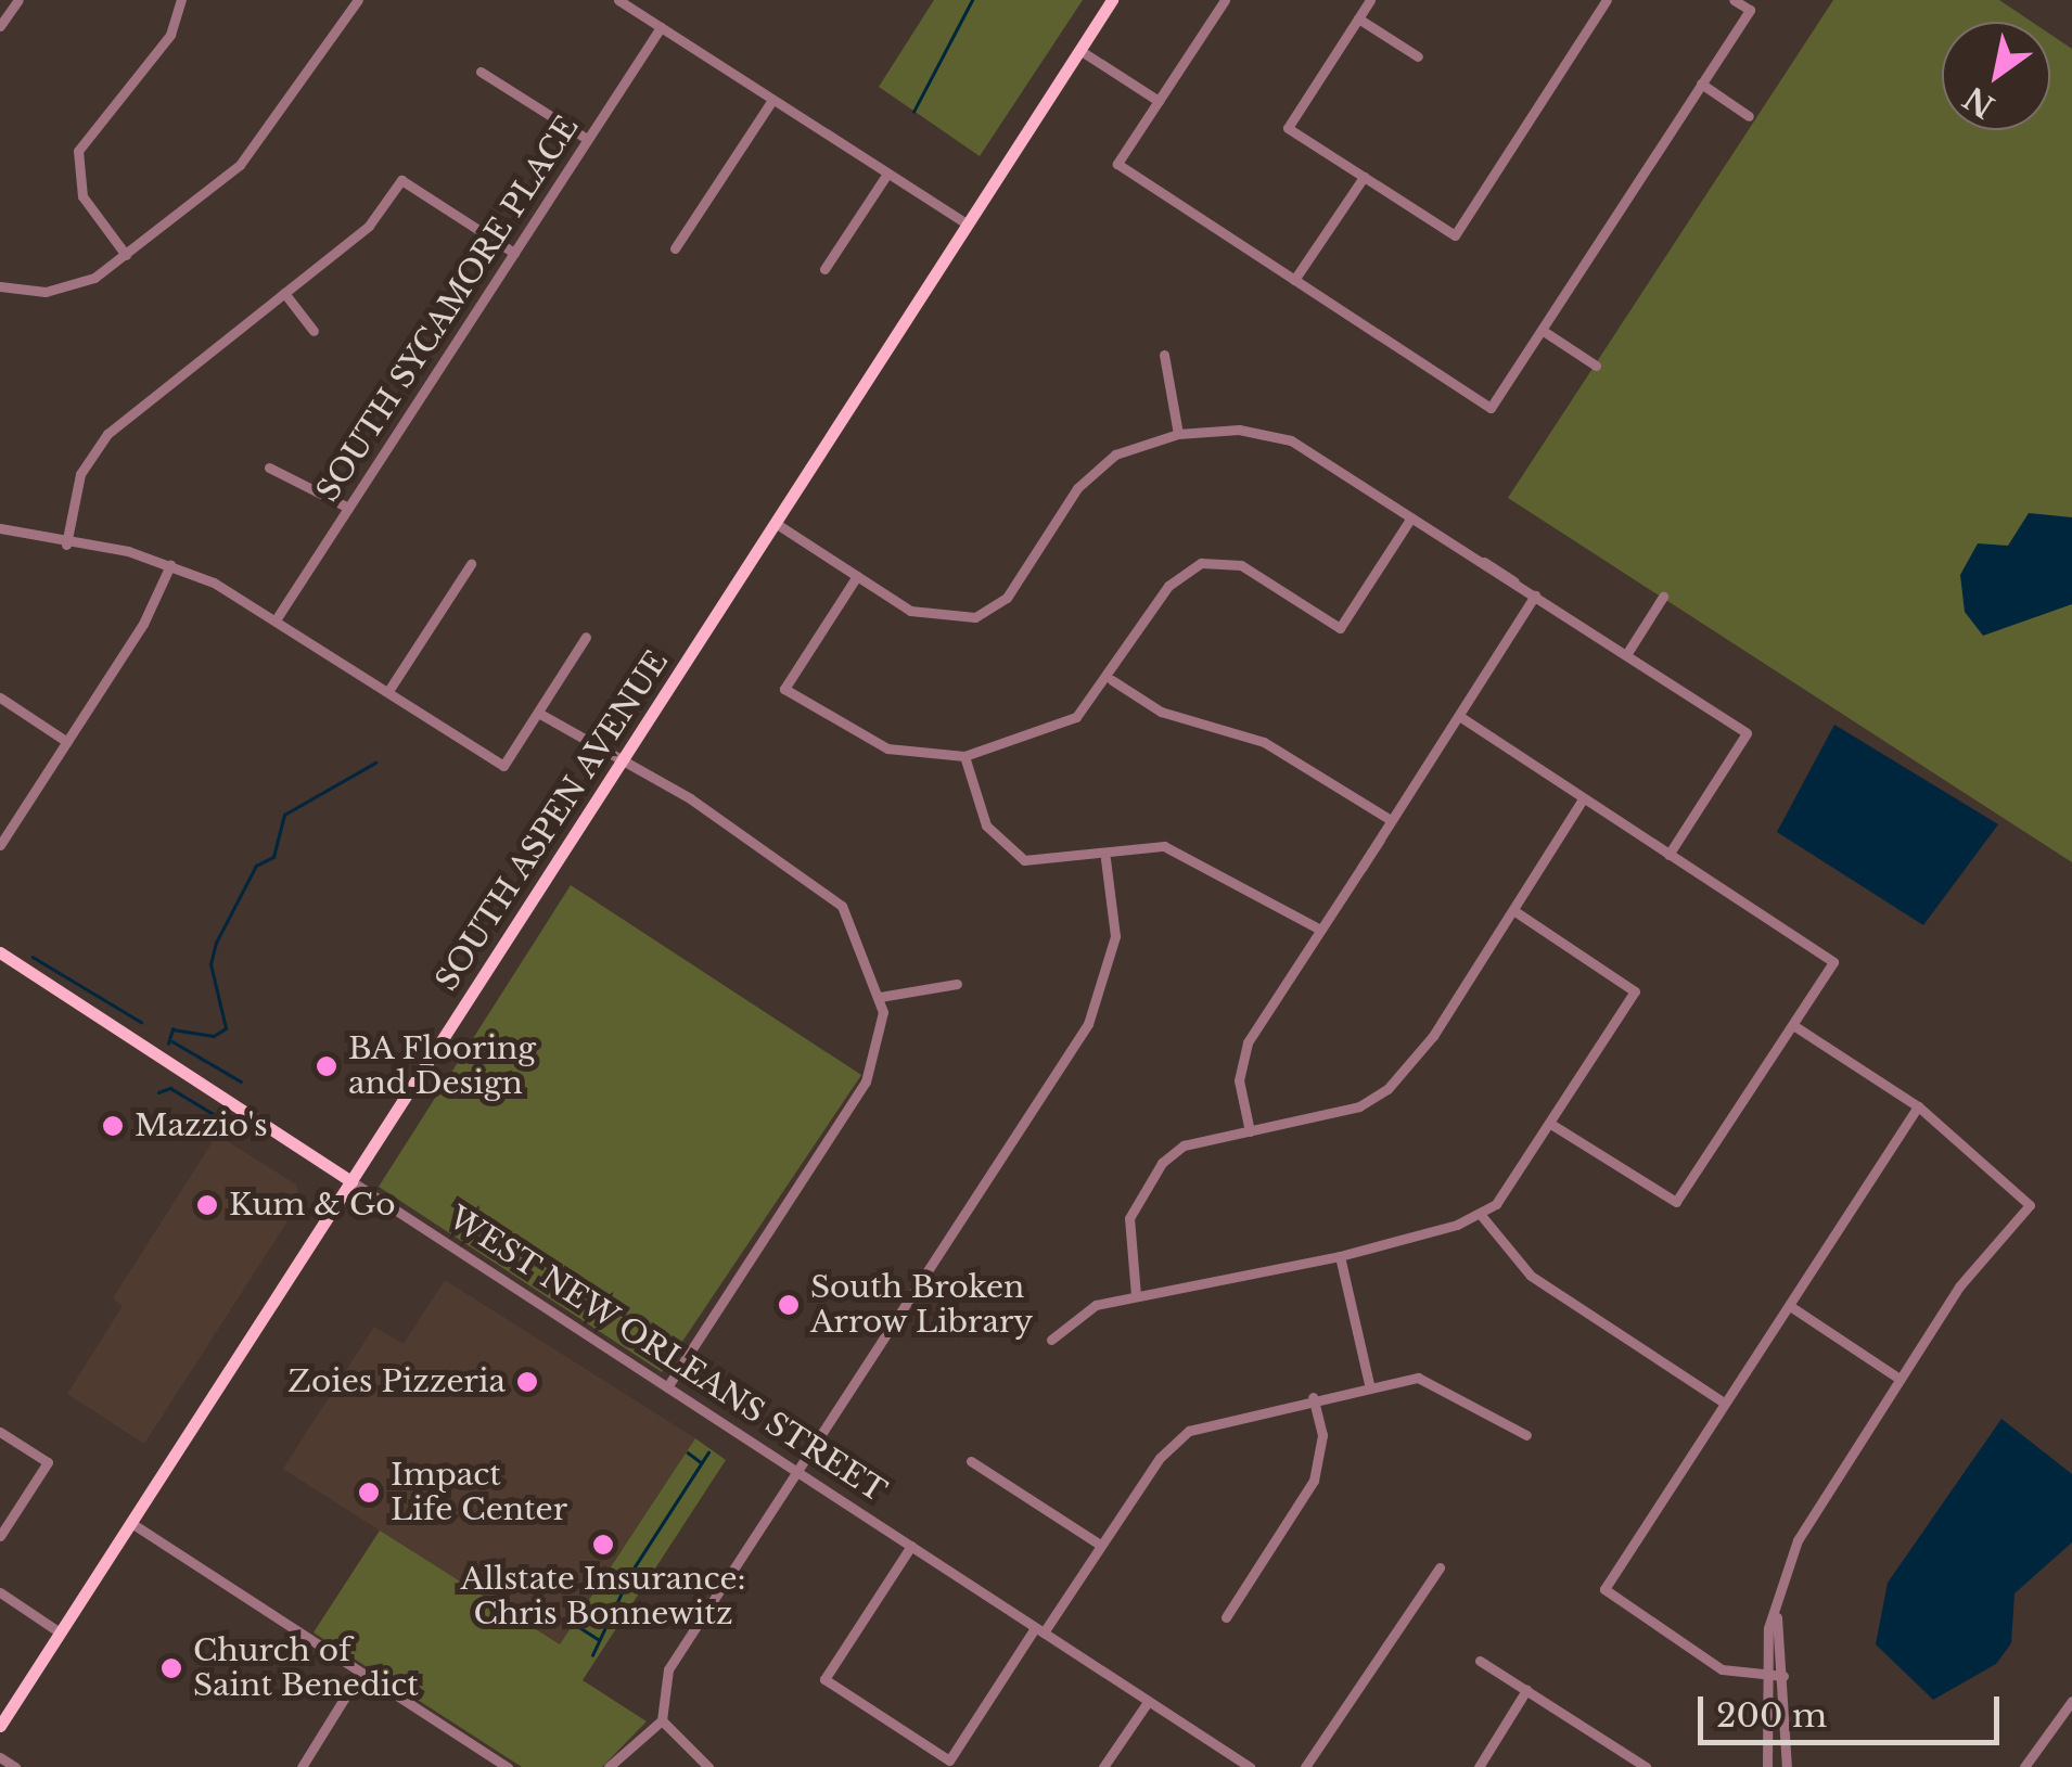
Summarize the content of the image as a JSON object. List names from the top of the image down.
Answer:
{
  "streets": {
    "main road": ["SOUTH ASPEN AVENUE", "WEST NEW ORLEANS STREET"],
    "street": ["SOUTH SYCAMORE PLACE"]
  },
  "crossings": [
    ["SOUTH ASPEN AVENUE", "WEST NEW ORLEANS STREET"]
  ],
  "places": [
    "BA Flooring and Design",
    "Mazzio's",
    "Kum & Go",
    "South Broken Arrow Library",
    "Zoies Pizzeria",
    "Impact Life Center",
    "Allstate Insurance: Chris Bonnewitz",
    "Church of Saint Benedict"
  ],
  "scale_bar": "200 m",
  "north": "bottom left"
}
